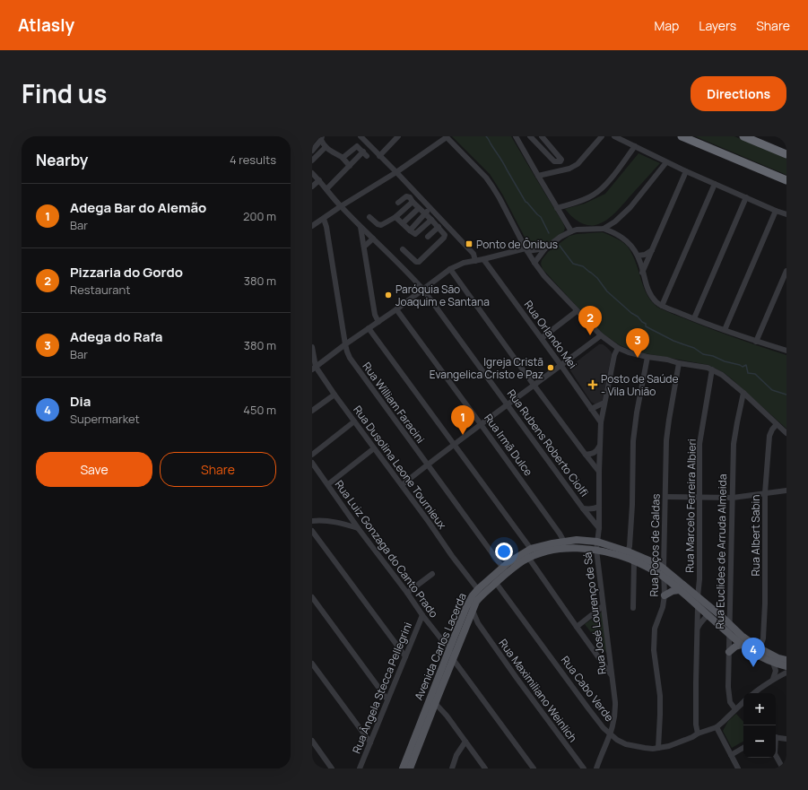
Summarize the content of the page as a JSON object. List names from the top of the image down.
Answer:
{
  "streets": {
    "main road": ["Avenida Carlos Lacerda"],
    "street": [
      "Rua Orlando Mei",
      "Rua William Faracini",
      "Rua Rubens Roberto Ciolfi",
      "Rua Irmã Dulce",
      "Rua Dusolina Leone Tournieux",
      "Rua Marcelo Ferreira Albieri",
      "Rua Albert Sabin",
      "Rua Poços de Caldas",
      "Rua Luiz Gonzaga do Canto Prado",
      "Rua Euclides de Arruda Almeida",
      "Rua José Lourenço de Sá",
      "Rua Ângela Stecca Pellegrini",
      "Rua Cabo Verde",
      "Rua Maximiliano Weinlich"
    ]
  },
  "crossings": [
    ["Rua Orlando Mei", "Rua José Lourenço de Sá"],
    ["Rua William Faracini", "Avenida Carlos Lacerda"],
    ["Rua Rubens Roberto Ciolfi", "Rua José Lourenço de Sá"],
    ["Rua Irmã Dulce", "Avenida Carlos Lacerda"],
    ["Rua Dusolina Leone Tournieux", "Avenida Carlos Lacerda"],
    ["Rua Marcelo Ferreira Albieri", "Avenida Carlos Lacerda"],
    ["Rua Albert Sabin", "Avenida Carlos Lacerda"],
    ["Rua Poços de Caldas", "Avenida Carlos Lacerda"],
    ["Rua Poços de Caldas", "Rua Cabo Verde"],
    ["Rua Luiz Gonzaga do Canto Prado", "Avenida Carlos Lacerda"],
    ["Rua Luiz Gonzaga do Canto Prado", "Rua Ângela Stecca Pellegrini"],
    ["Rua Euclides de Arruda Almeida", "Avenida Carlos Lacerda"],
    ["Rua Euclides de Arruda Almeida", "Rua Cabo Verde"],
    ["Rua José Lourenço de Sá", "Avenida Carlos Lacerda"],
    ["Rua José Lourenço de Sá", "Rua Cabo Verde"],
    ["Avenida Carlos Lacerda", "Rua Cabo Verde"],
    ["Avenida Carlos Lacerda", "Rua Maximiliano Weinlich"]
  ],
  "places": {
    "transit": ["Ponto de Ônibus"],
    "other": ["Paróquia São Joaquim e Santana", "Igreja Cristã Evangelica Cristo e Paz"],
    "health": ["Posto de Saúde - Vila União"]
  },
  "page": {
    "header": "Atlasly",
    "nav": ["Map", "Layers", "Share"],
    "title": "Find us",
    "buttons": [
      "Directions",
      ["Save", "Share"]
    ],
    "heading": ["Nearby", "4 results"],
    "list": [
      {
        "mark": "1",
        "name": "Adega Bar do Alemão",
        "note": "Bar",
        "value": "200 m"
      },
      {
        "mark": "2",
        "name": "Pizzaria do Gordo",
        "note": "Restaurant",
        "value": "380 m"
      },
      {
        "mark": "3",
        "name": "Adega do Rafa",
        "note": "Bar",
        "value": "380 m"
      },
      {
        "mark": "4",
        "name": "Dia",
        "note": "Supermarket",
        "value": "450 m"
      }
    ],
    "pins": [
      "2",
      "3",
      "1",
      "4"
    ],
    "map_buttons": ["+", "−"]
  }
}
